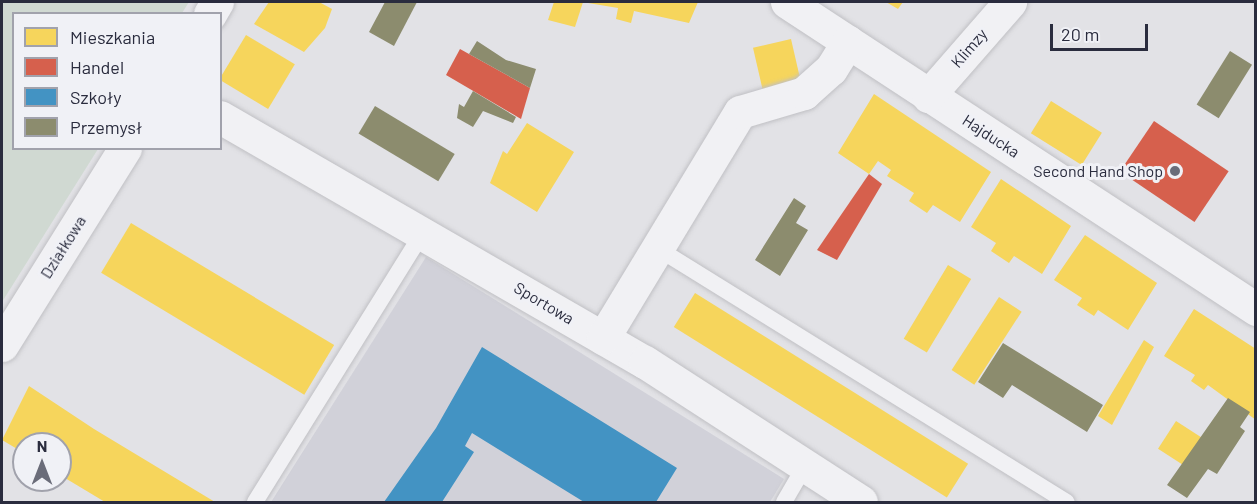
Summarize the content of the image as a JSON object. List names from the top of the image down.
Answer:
{
  "streets": {
    "street": [
      "Klimzy",
      "Hajducka",
      "Działkowa",
      "Sportowa"
    ]
  },
  "crossings": [
    ["Klimzy", "Hajducka"]
  ],
  "places": ["Second Hand Shop"],
  "legend": [
    "Mieszkania",
    "Handel",
    "Szkoły",
    "Przemysł"
  ],
  "scale_bar": "20 m",
  "north": "top"
}
